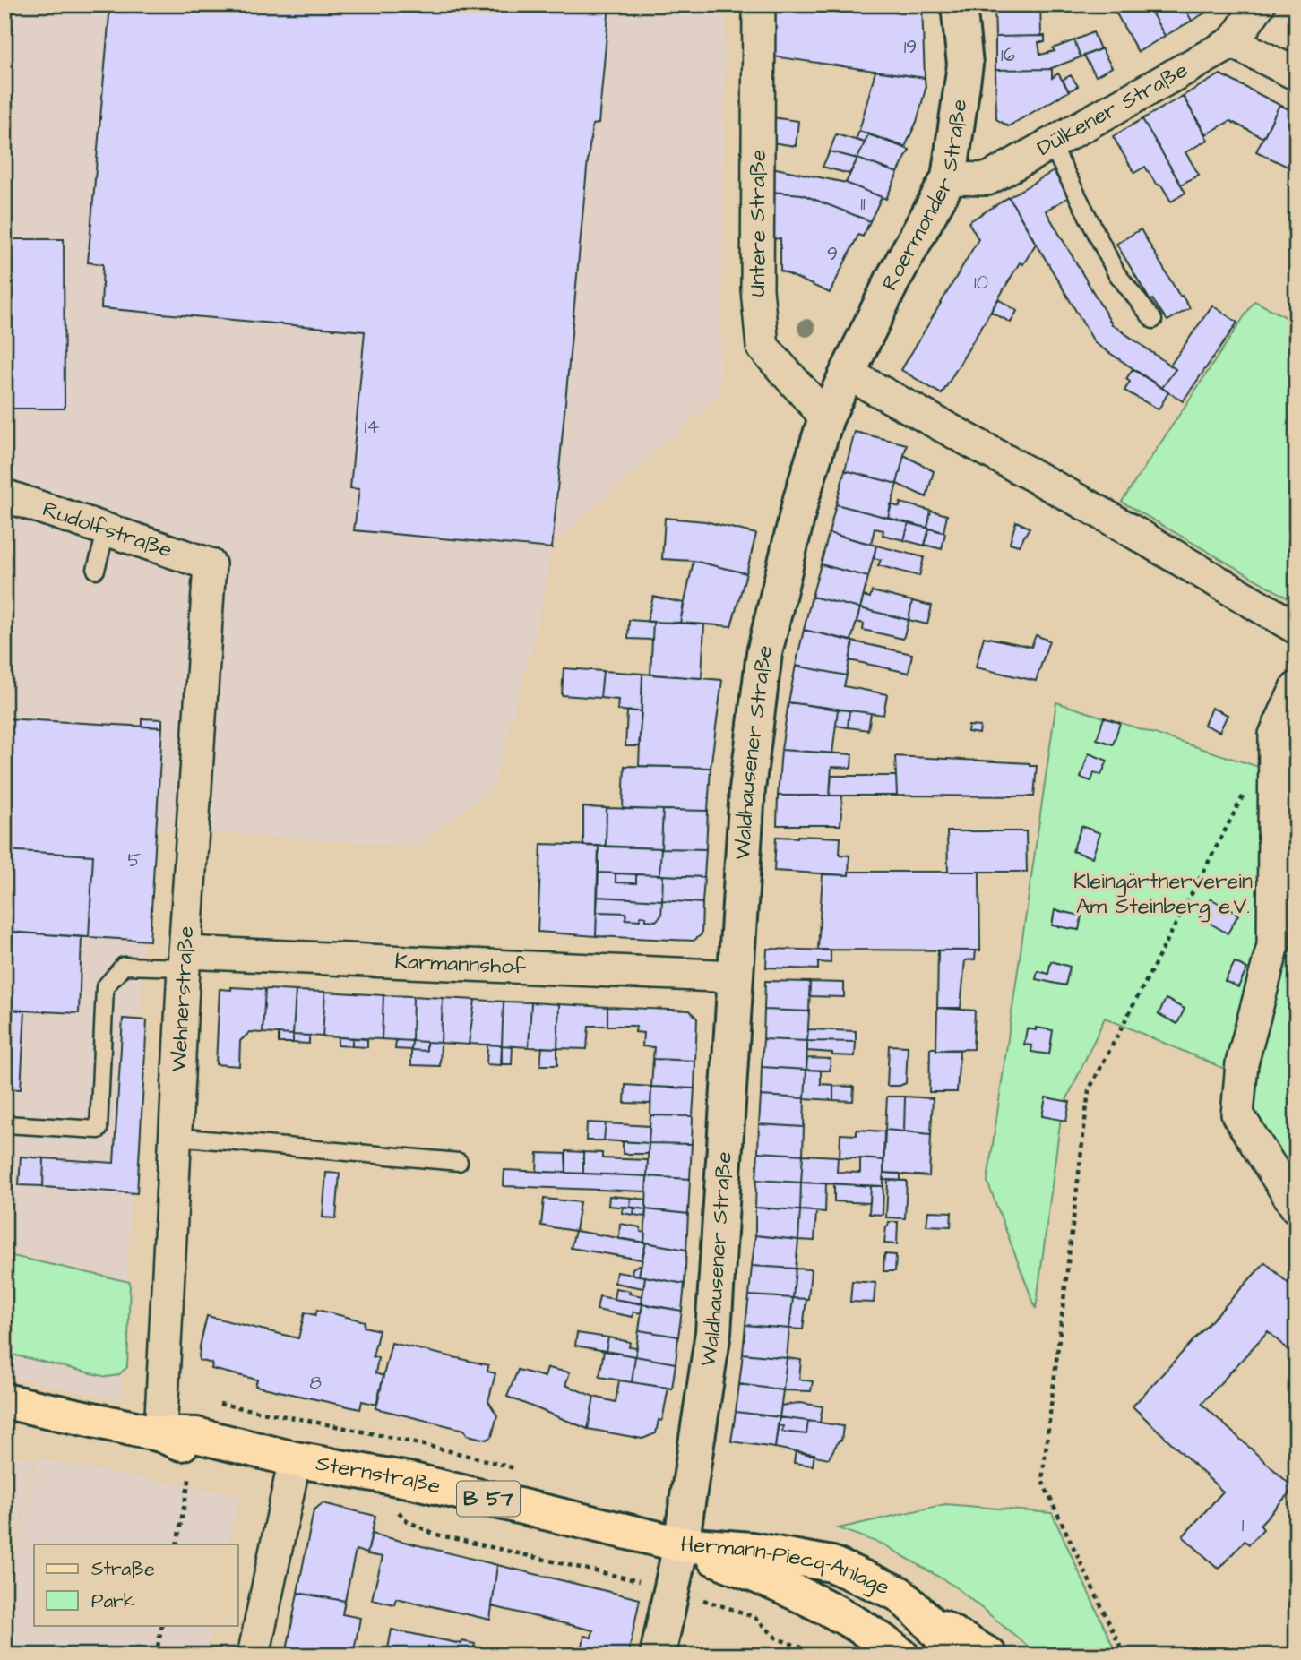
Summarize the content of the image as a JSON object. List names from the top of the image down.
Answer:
{
  "streets": {
    "main road": ["Sternstraße", "B 57", "Hermann-Piecq-Anlage"],
    "street": [
      "Dülkener Straße",
      "Roermonder Straße",
      "Untere Straße",
      "Rudolfstraße",
      "Waldhausener Straße",
      "Karmannshof",
      "Wehnerstraße"
    ]
  },
  "crossings": [
    ["Dülkener Straße", "Roermonder Straße"],
    ["Roermonder Straße", "Waldhausener Straße"],
    ["Untere Straße", "Waldhausener Straße"],
    ["Rudolfstraße", "Wehnerstraße"],
    ["Waldhausener Straße", "Karmannshof"],
    ["Waldhausener Straße", "Sternstraße"],
    ["Waldhausener Straße", "Hermann-Piecq-Anlage"],
    ["Karmannshof", "Wehnerstraße"],
    ["Wehnerstraße", "Sternstraße"],
    ["Sternstraße", "Hermann-Piecq-Anlage"]
  ],
  "parks": ["Kleingärtnerverein Am Steinberg e.V."],
  "house_numbers": [
    "19",
    "16",
    "11",
    "9",
    "10",
    "14",
    "5",
    "8",
    "1"
  ],
  "legend": ["Straße", "Park"]
}
